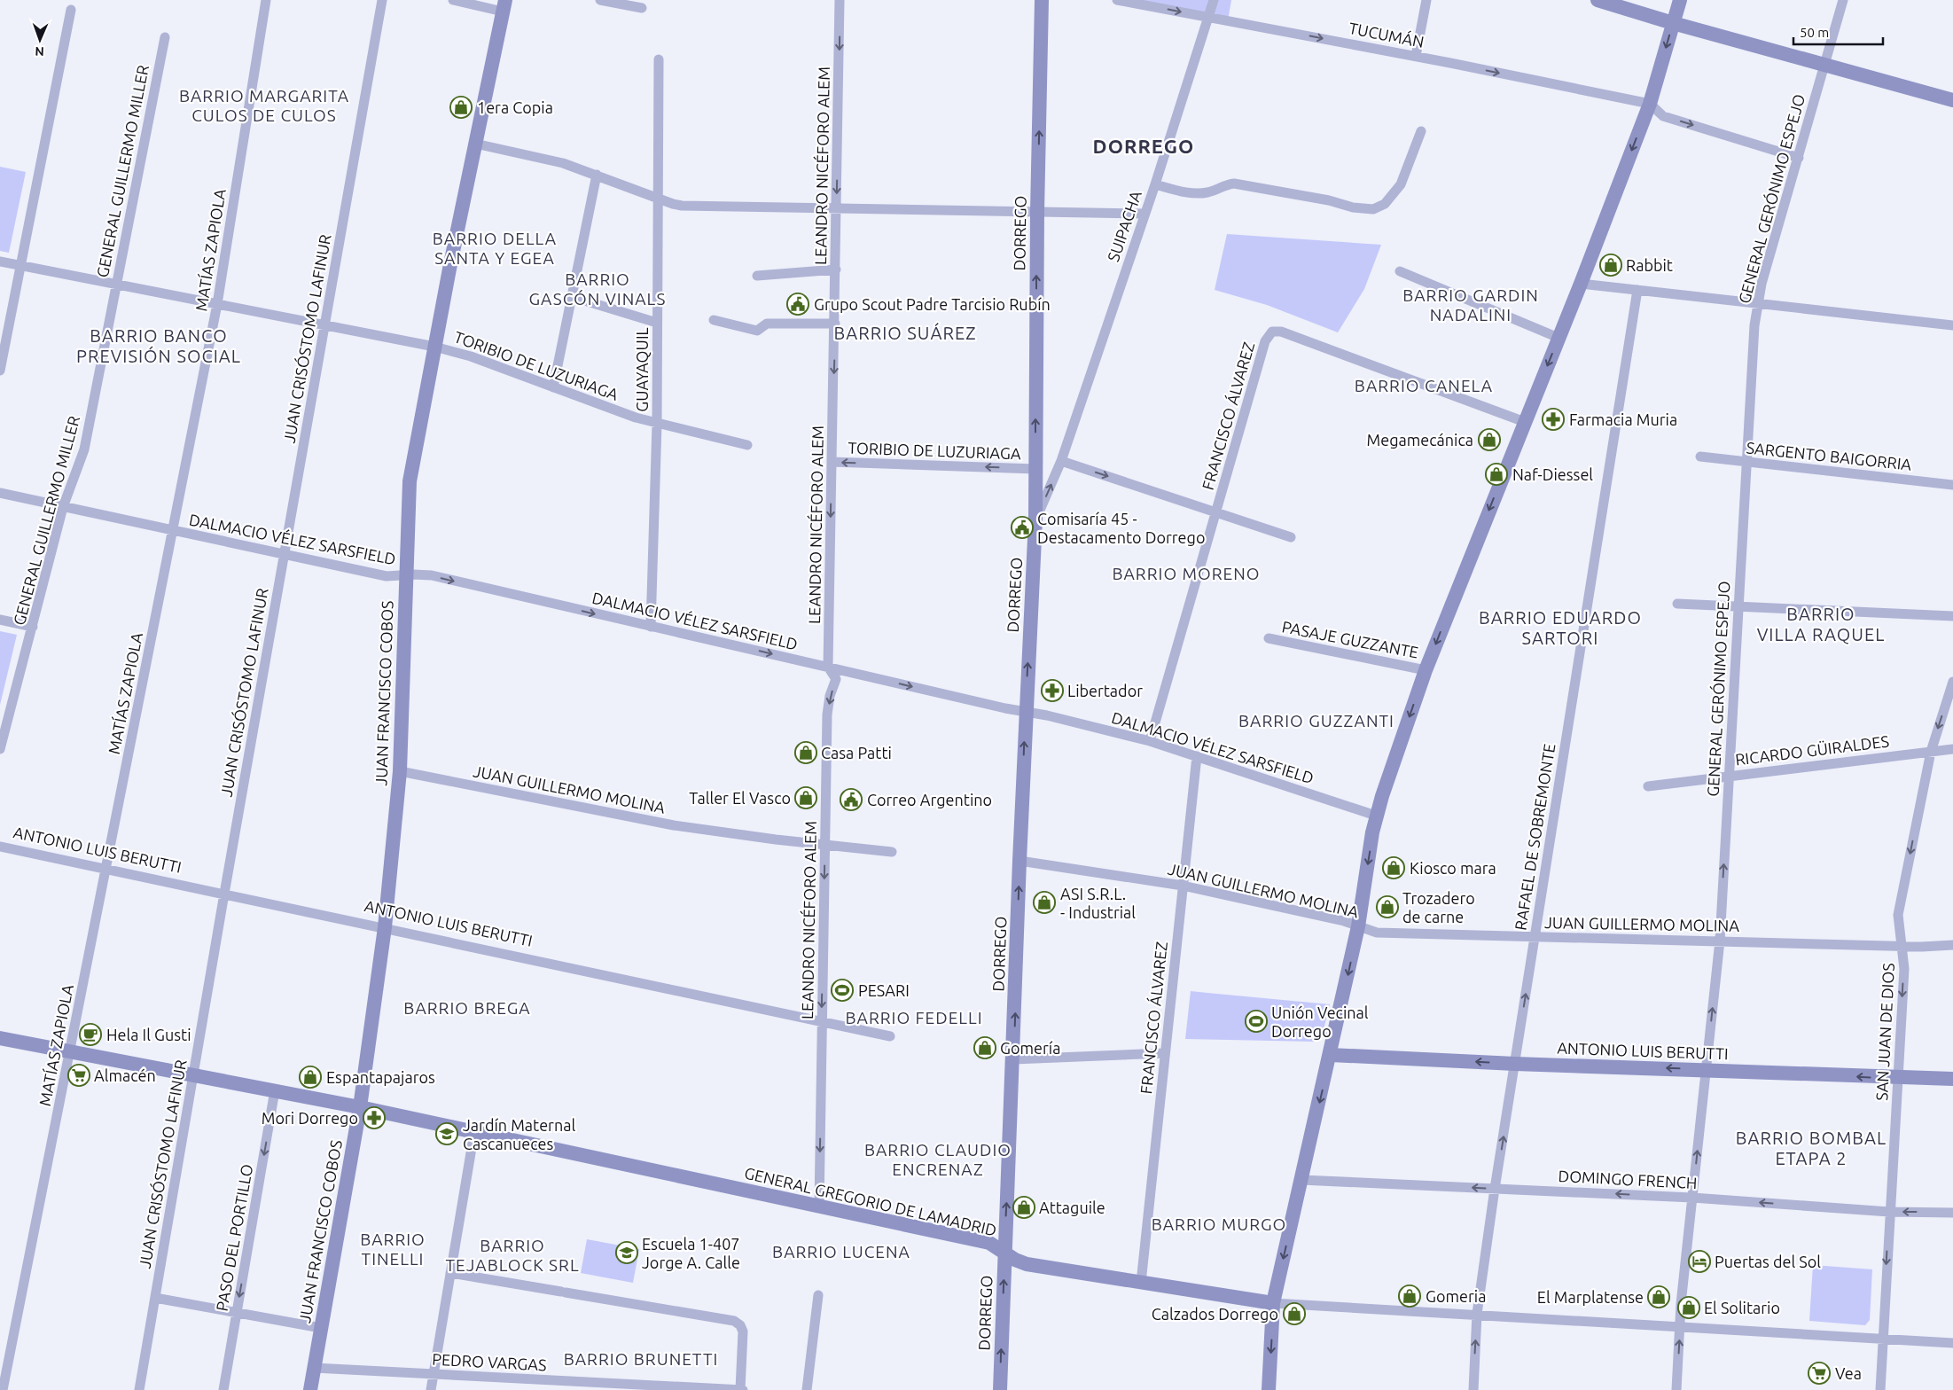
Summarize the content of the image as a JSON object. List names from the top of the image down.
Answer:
{
  "streets": {
    "street": [
      "TUCUMÁN",
      "LEANDRO NICÉFORO ALEM",
      "GENERAL GUILLERMO MILLER",
      "GENERAL GERÓNIMO ESPEJO",
      "SUIPACHA",
      "DORREGO",
      "MATÍAS ZAPIOLA",
      "JUAN CRISÓSTOMO LAFINUR",
      "TORIBIO DE LUZURIAGA",
      "GUAYAQUIL",
      "FRANCISCO ÁLVAREZ",
      "SARGENTO BAIGORRIA",
      "DALMACIO VÉLEZ SARSFIELD",
      "PASAJE GUZZANTE",
      "JUAN FRANCISCO COBOS",
      "RICARDO GÜIRALDES",
      "JUAN GUILLERMO MOLINA",
      "RAFAEL DE SOBREMONTE",
      "ANTONIO LUIS BERUTTI",
      "SAN JUAN DE DIOS",
      "DOMINGO FRENCH",
      "GENERAL GREGORIO DE LAMADRID",
      "PASO DEL PORTILLO",
      "PEDRO VARGAS"
    ]
  },
  "crossings": [
    ["TUCUMÁN", "SUIPACHA"],
    ["LEANDRO NICÉFORO ALEM", "TORIBIO DE LUZURIAGA"],
    ["LEANDRO NICÉFORO ALEM", "DALMACIO VÉLEZ SARSFIELD"],
    ["LEANDRO NICÉFORO ALEM", "JUAN GUILLERMO MOLINA"],
    ["LEANDRO NICÉFORO ALEM", "ANTONIO LUIS BERUTTI"],
    ["LEANDRO NICÉFORO ALEM", "GENERAL GREGORIO DE LAMADRID"],
    ["GENERAL GUILLERMO MILLER", "TORIBIO DE LUZURIAGA"],
    ["GENERAL GUILLERMO MILLER", "DALMACIO VÉLEZ SARSFIELD"],
    ["GENERAL GERÓNIMO ESPEJO", "SARGENTO BAIGORRIA"],
    ["GENERAL GERÓNIMO ESPEJO", "RICARDO GÜIRALDES"],
    ["GENERAL GERÓNIMO ESPEJO", "JUAN GUILLERMO MOLINA"],
    ["GENERAL GERÓNIMO ESPEJO", "ANTONIO LUIS BERUTTI"],
    ["GENERAL GERÓNIMO ESPEJO", "DOMINGO FRENCH"],
    ["GENERAL GERÓNIMO ESPEJO", "GENERAL GREGORIO DE LAMADRID"],
    ["SUIPACHA", "DORREGO"],
    ["DORREGO", "TORIBIO DE LUZURIAGA"],
    ["DORREGO", "DALMACIO VÉLEZ SARSFIELD"],
    ["DORREGO", "JUAN GUILLERMO MOLINA"],
    ["DORREGO", "GENERAL GREGORIO DE LAMADRID"],
    ["MATÍAS ZAPIOLA", "TORIBIO DE LUZURIAGA"],
    ["MATÍAS ZAPIOLA", "DALMACIO VÉLEZ SARSFIELD"],
    ["MATÍAS ZAPIOLA", "ANTONIO LUIS BERUTTI"],
    ["MATÍAS ZAPIOLA", "GENERAL GREGORIO DE LAMADRID"],
    ["JUAN CRISÓSTOMO LAFINUR", "TORIBIO DE LUZURIAGA"],
    ["JUAN CRISÓSTOMO LAFINUR", "DALMACIO VÉLEZ SARSFIELD"],
    ["JUAN CRISÓSTOMO LAFINUR", "ANTONIO LUIS BERUTTI"],
    ["JUAN CRISÓSTOMO LAFINUR", "GENERAL GREGORIO DE LAMADRID"],
    ["TORIBIO DE LUZURIAGA", "GUAYAQUIL"],
    ["TORIBIO DE LUZURIAGA", "JUAN FRANCISCO COBOS"],
    ["GUAYAQUIL", "DALMACIO VÉLEZ SARSFIELD"],
    ["FRANCISCO ÁLVAREZ", "DALMACIO VÉLEZ SARSFIELD"],
    ["FRANCISCO ÁLVAREZ", "JUAN GUILLERMO MOLINA"],
    ["FRANCISCO ÁLVAREZ", "GENERAL GREGORIO DE LAMADRID"],
    ["DALMACIO VÉLEZ SARSFIELD", "JUAN FRANCISCO COBOS"],
    ["JUAN FRANCISCO COBOS", "JUAN GUILLERMO MOLINA"],
    ["JUAN FRANCISCO COBOS", "ANTONIO LUIS BERUTTI"],
    ["JUAN FRANCISCO COBOS", "GENERAL GREGORIO DE LAMADRID"],
    ["JUAN FRANCISCO COBOS", "PEDRO VARGAS"],
    ["RICARDO GÜIRALDES", "SAN JUAN DE DIOS"],
    ["JUAN GUILLERMO MOLINA", "RAFAEL DE SOBREMONTE"],
    ["JUAN GUILLERMO MOLINA", "SAN JUAN DE DIOS"],
    ["RAFAEL DE SOBREMONTE", "ANTONIO LUIS BERUTTI"],
    ["RAFAEL DE SOBREMONTE", "DOMINGO FRENCH"],
    ["RAFAEL DE SOBREMONTE", "GENERAL GREGORIO DE LAMADRID"],
    ["ANTONIO LUIS BERUTTI", "SAN JUAN DE DIOS"],
    ["SAN JUAN DE DIOS", "DOMINGO FRENCH"],
    ["SAN JUAN DE DIOS", "GENERAL GREGORIO DE LAMADRID"],
    ["GENERAL GREGORIO DE LAMADRID", "PASO DEL PORTILLO"]
  ],
  "one_way": [
    "TUCUMÁN",
    "LEANDRO NICÉFORO ALEM",
    "DORREGO",
    "DALMACIO VÉLEZ SARSFIELD",
    "ANTONIO LUIS BERUTTI",
    "SAN JUAN DE DIOS",
    "DOMINGO FRENCH",
    "PASO DEL PORTILLO"
  ],
  "districts": [
    "BARRIO MARGARITA CULOS DE CULOS",
    "DORREGO",
    "BARRIO DELLA SANTA Y EGEA",
    "BARRIO GASCÓN VINALS",
    "BARRIO GARDIN NADALINI",
    "BARRIO SUÁREZ",
    "BARRIO BANCO PREVISIÓN SOCIAL",
    "BARRIO CANELA",
    "BARRIO MORENO",
    "BARRIO VILLA RAQUEL",
    "BARRIO EDUARDO SARTORI",
    "BARRIO GUZZANTI",
    "BARRIO BREGA",
    "BARRIO FEDELLI",
    "BARRIO BOMBAL ETAPA 2",
    "BARRIO CLAUDIO ENCRENAZ",
    "BARRIO MURGO",
    "BARRIO TINELLI",
    "BARRIO TEJABLOCK SRL",
    "BARRIO LUCENA",
    "BARRIO BRUNETTI"
  ],
  "places": {
    "shop": [
      "1era Copia",
      "Rabbit",
      "Megamecánica",
      "Naf-Diessel",
      "Casa Patti",
      "Taller El Vasco",
      "Kiosco mara",
      "ASI S.R.L. - Industrial",
      "Trozadero de carne",
      "Gomería",
      "Espantapajaros",
      "Attaguile",
      "Gomeria",
      "El Marplatense",
      "El Solitario",
      "Calzados Dorrego"
    ],
    "public building": ["Grupo Scout Padre Tarcisio Rubín", "Comisaría 45 - Destacamento Dorrego", "Correo Argentino"],
    "pharmacy": ["Farmacia Muria", "Libertador", "Mori Dorrego"],
    "sports": ["PESARI", "Unión Vecinal Dorrego"],
    "cafe": ["Hela Il Gusti"],
    "supermarket": ["Almacén", "Vea"],
    "school or university": ["Jardín Maternal Cascanueces", "Escuela 1-407 Jorge A. Calle"],
    "hotel": ["Puertas del Sol"]
  },
  "scale_bar": "50 m",
  "north": "bottom"
}
